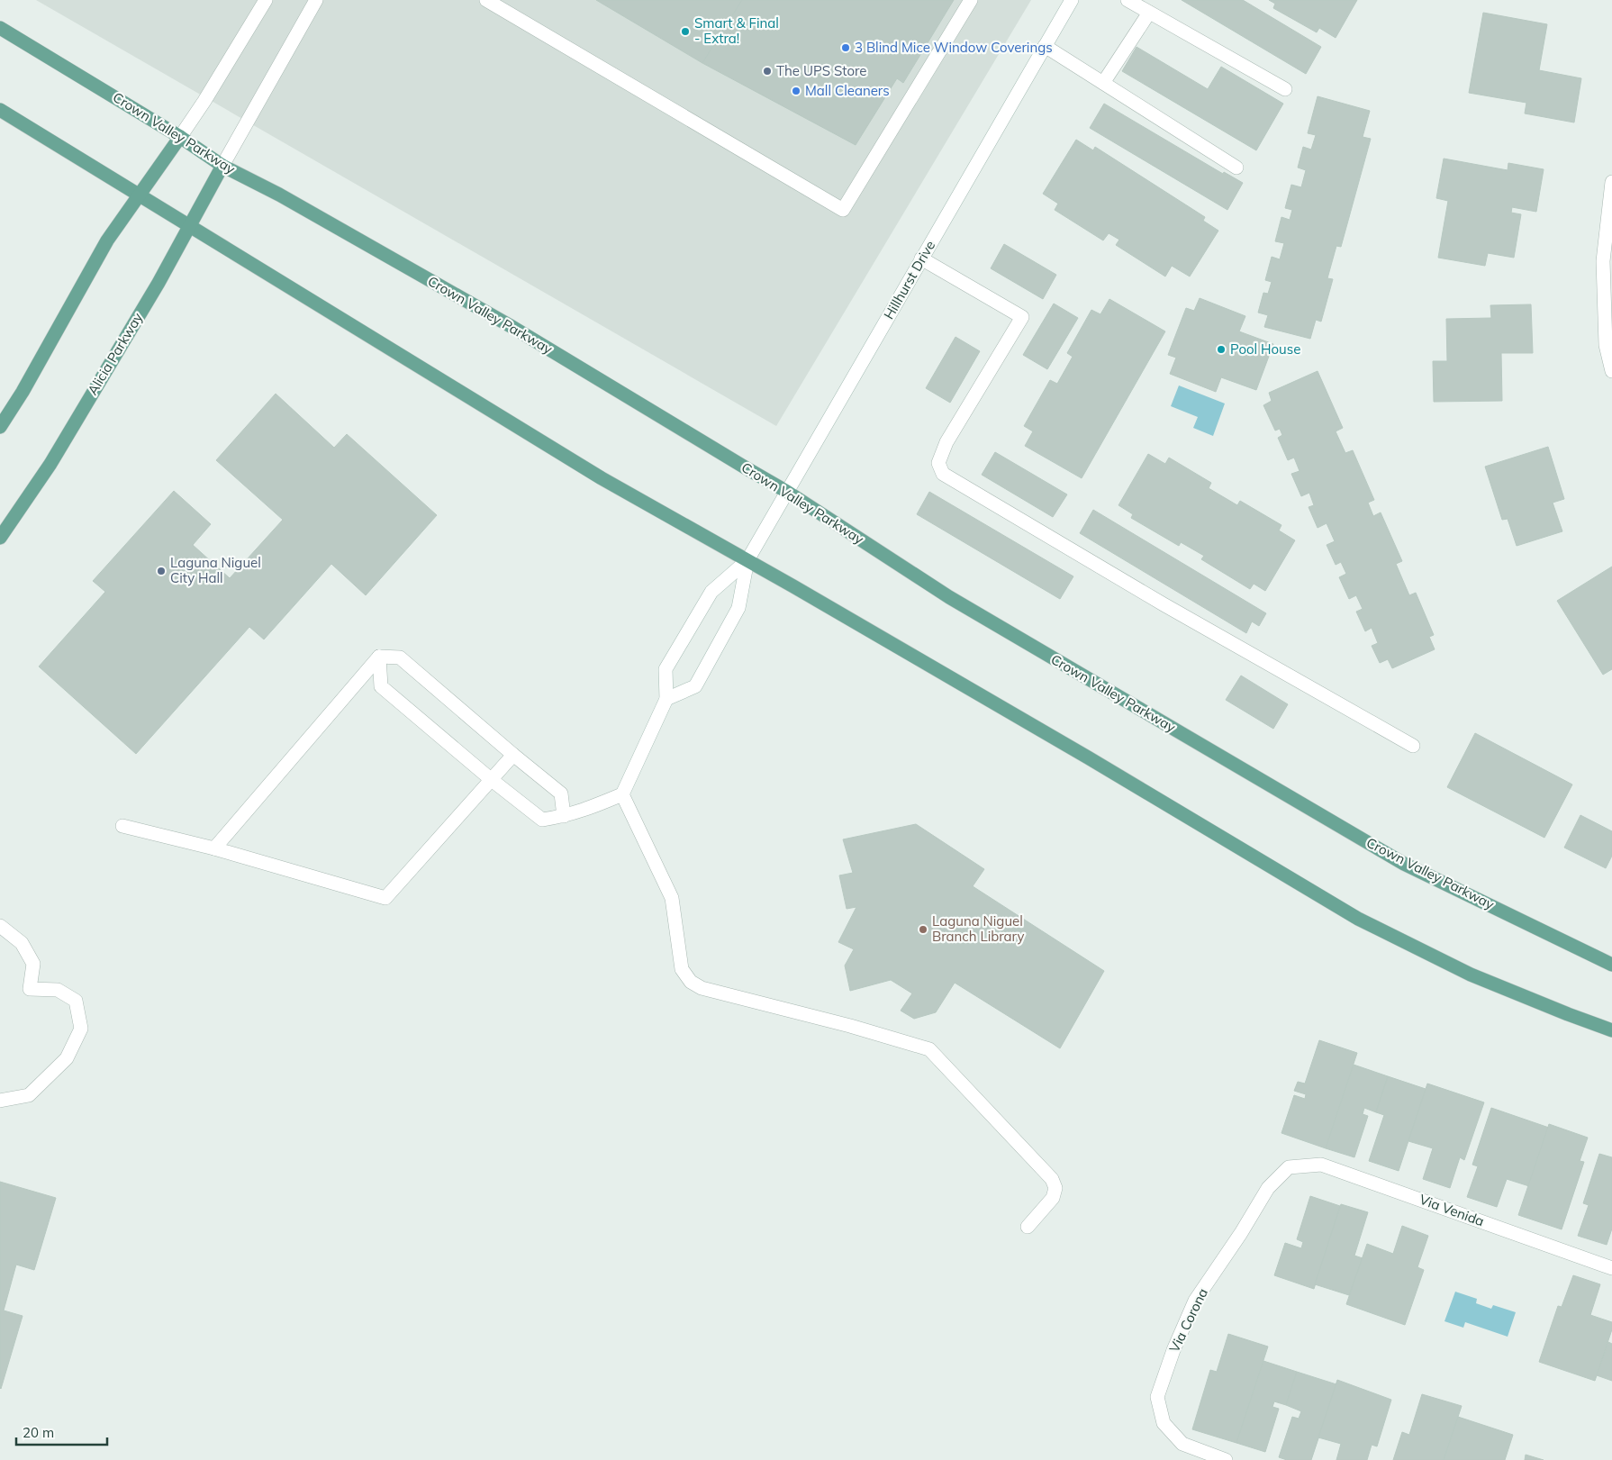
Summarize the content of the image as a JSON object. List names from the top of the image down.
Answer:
{
  "streets": {
    "main road": ["Crown Valley Parkway", "Alicia Parkway"],
    "street": ["Hillhurst Drive", "Via Venida", "Via Corona"]
  },
  "crossings": [
    ["Crown Valley Parkway", "Hillhurst Drive"],
    ["Crown Valley Parkway", "Alicia Parkway"],
    ["Via Venida", "Via Corona"]
  ],
  "places": [
    "Smart & Final - Extra!",
    "3 Blind Mice Window Coverings",
    "The UPS Store",
    "Mall Cleaners",
    "Pool House",
    "Laguna Niguel City Hall",
    "Laguna Niguel Branch Library"
  ],
  "scale_bar": "20 m"
}
